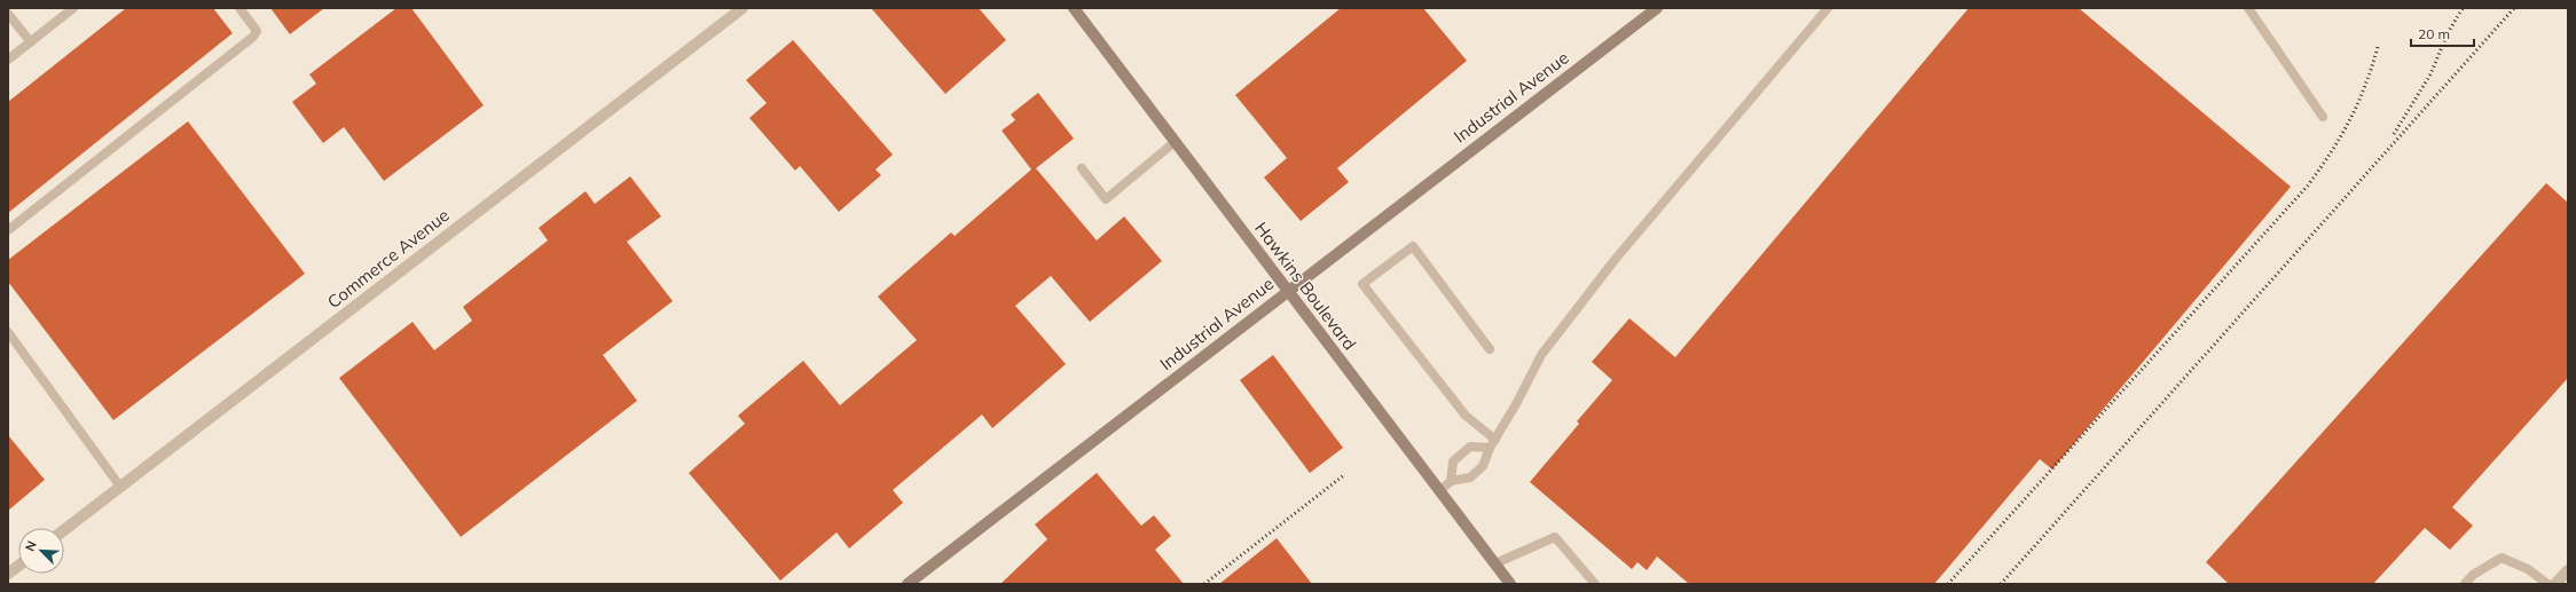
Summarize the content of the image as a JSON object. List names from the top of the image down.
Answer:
{
  "streets": {
    "street": ["Industrial Avenue", "Commerce Avenue", "Hawkins Boulevard"]
  },
  "crossings": [
    ["Industrial Avenue", "Hawkins Boulevard"]
  ],
  "scale_bar": "20 m",
  "north": "top left"
}
